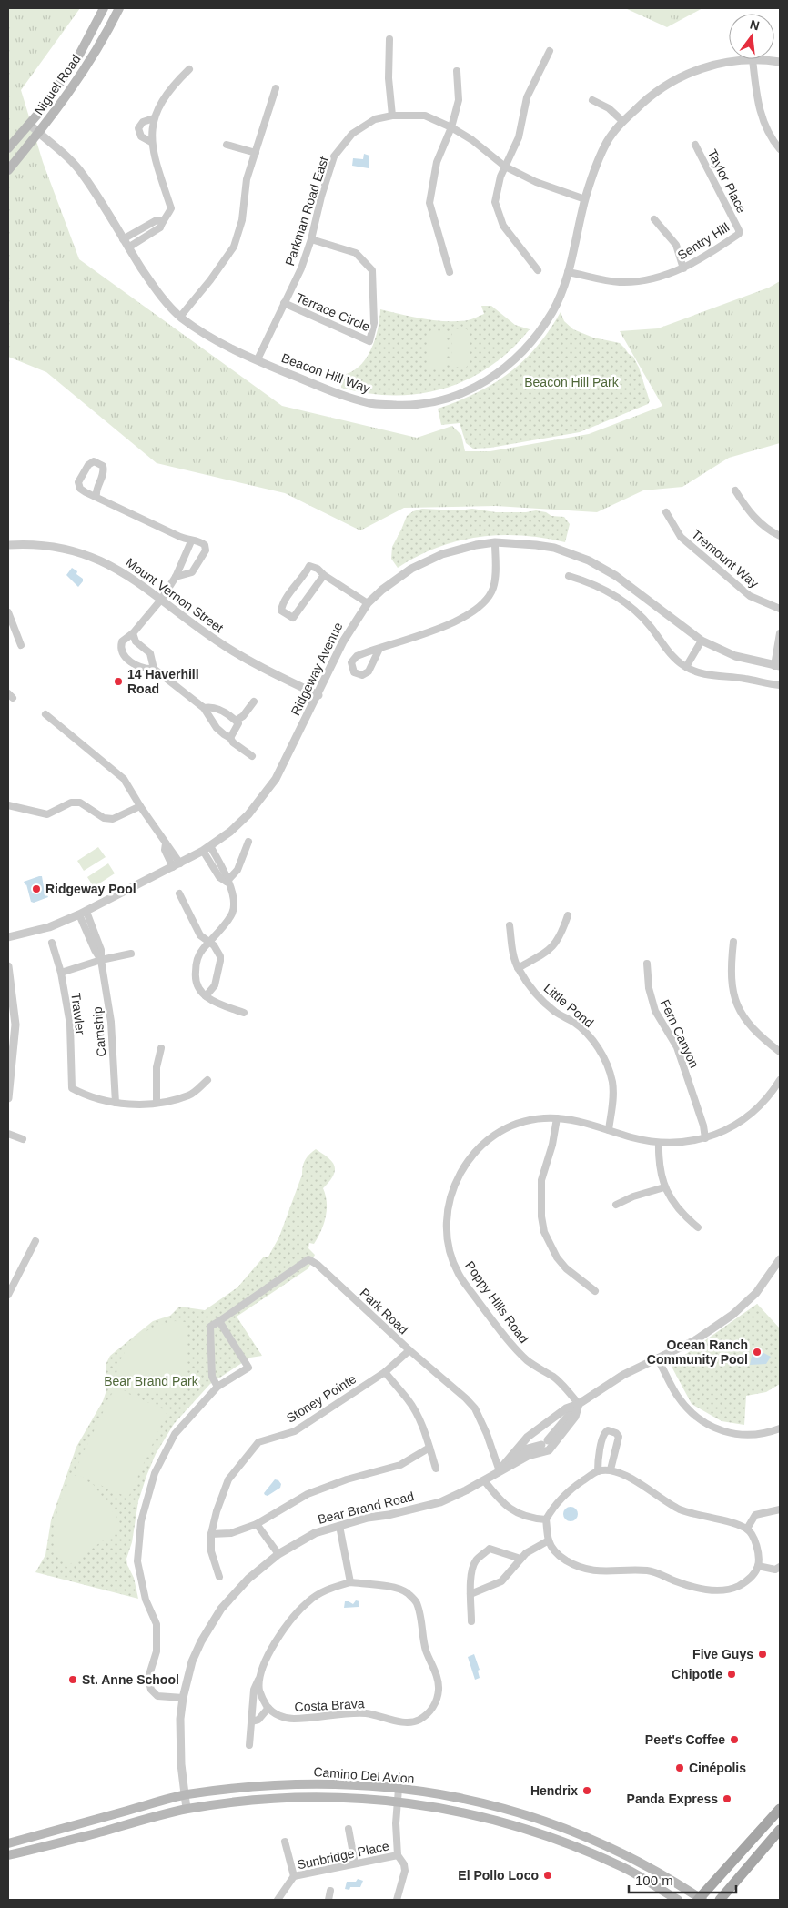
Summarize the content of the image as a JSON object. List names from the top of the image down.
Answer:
{
  "streets": {
    "main road": ["Niguel Road", "Camino Del Avion"],
    "street": [
      "Taylor Place",
      "Parkman Road East",
      "Sentry Hill",
      "Terrace Circle",
      "Beacon Hill Way",
      "Tremount Way",
      "Mount Vernon Street",
      "Ridgeway Avenue",
      "Little Pond",
      "Trawler",
      "Camship",
      "Fern Canyon",
      "Poppy Hills Road",
      "Park Road",
      "Stoney Pointe",
      "Bear Brand Road",
      "Costa Brava",
      "Sunbridge Place"
    ]
  },
  "crossings": [
    ["Niguel Road", "Beacon Hill Way"],
    ["Taylor Place", "Sentry Hill"],
    ["Parkman Road East", "Terrace Circle"],
    ["Parkman Road East", "Beacon Hill Way"],
    ["Sentry Hill", "Beacon Hill Way"],
    ["Mount Vernon Street", "Ridgeway Avenue"],
    ["Ridgeway Avenue", "Camship"],
    ["Little Pond", "Poppy Hills Road"],
    ["Trawler", "Camship"],
    ["Fern Canyon", "Poppy Hills Road"],
    ["Poppy Hills Road", "Bear Brand Road"],
    ["Park Road", "Stoney Pointe"],
    ["Park Road", "Bear Brand Road"],
    ["Bear Brand Road", "Camino Del Avion"]
  ],
  "parks": ["Beacon Hill Park", "Bear Brand Park"],
  "places": [
    "14 Haverhill Road",
    "Ridgeway Pool",
    "Ocean Ranch Community Pool",
    "Five Guys",
    "Chipotle",
    "St. Anne School",
    "Peet's Coffee",
    "Cinépolis",
    "Hendrix",
    "Panda Express",
    "El Pollo Loco"
  ],
  "scale_bar": "100 m",
  "north": "top"
}
